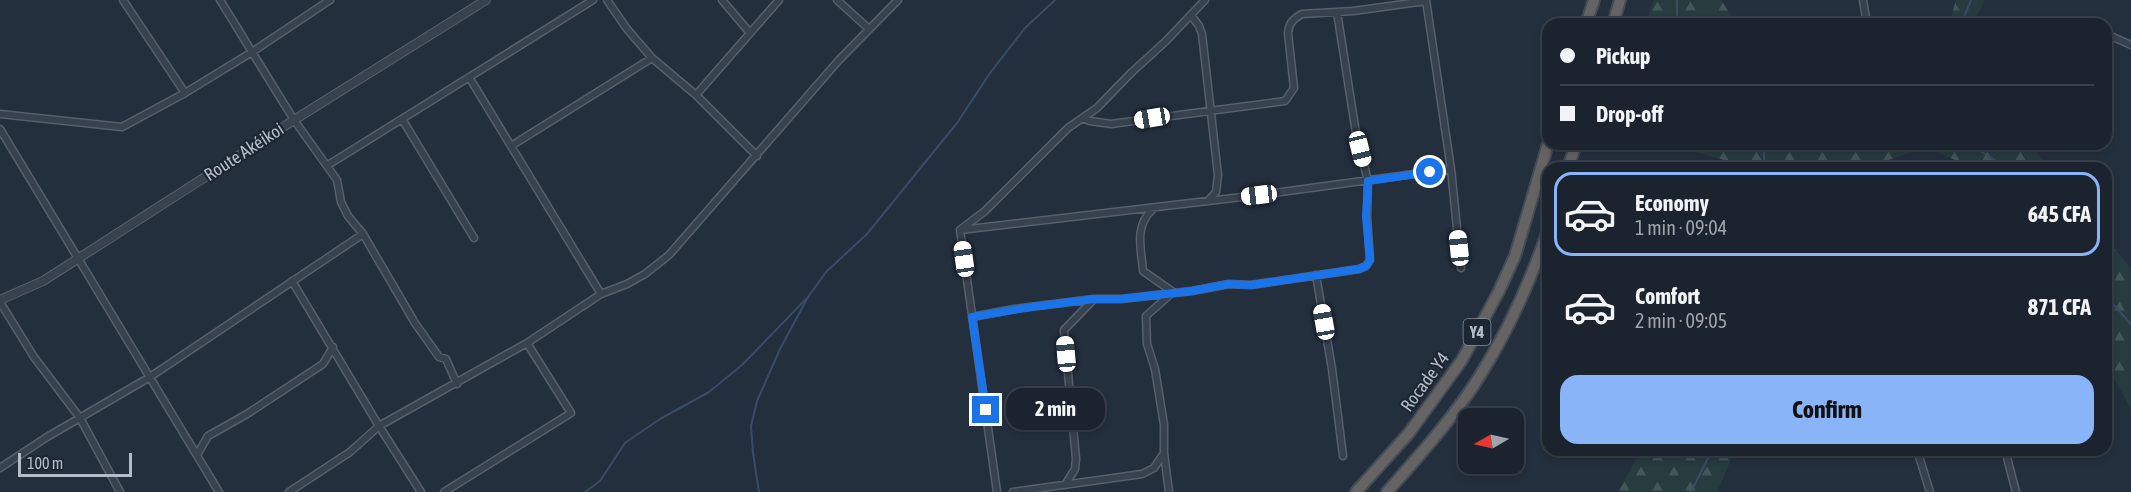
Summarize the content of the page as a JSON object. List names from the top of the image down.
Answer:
{
  "streets": {
    "highway": ["Y4", "Rocade Y4"],
    "street": ["Route Akéikoi"]
  },
  "scale_bar": "100 m",
  "north": "left",
  "page": {
    "banner": ["Pickup", "Drop-off"],
    "list": [
      {
        "name": "Economy",
        "note": "1 min · 09:04",
        "value": "645 CFA"
      },
      {
        "name": "Comfort",
        "note": "2 min · 09:05",
        "value": "871 CFA"
      }
    ],
    "buttons": "Confirm",
    "bubble": "2 min",
    "scale": "100 m"
  }
}
